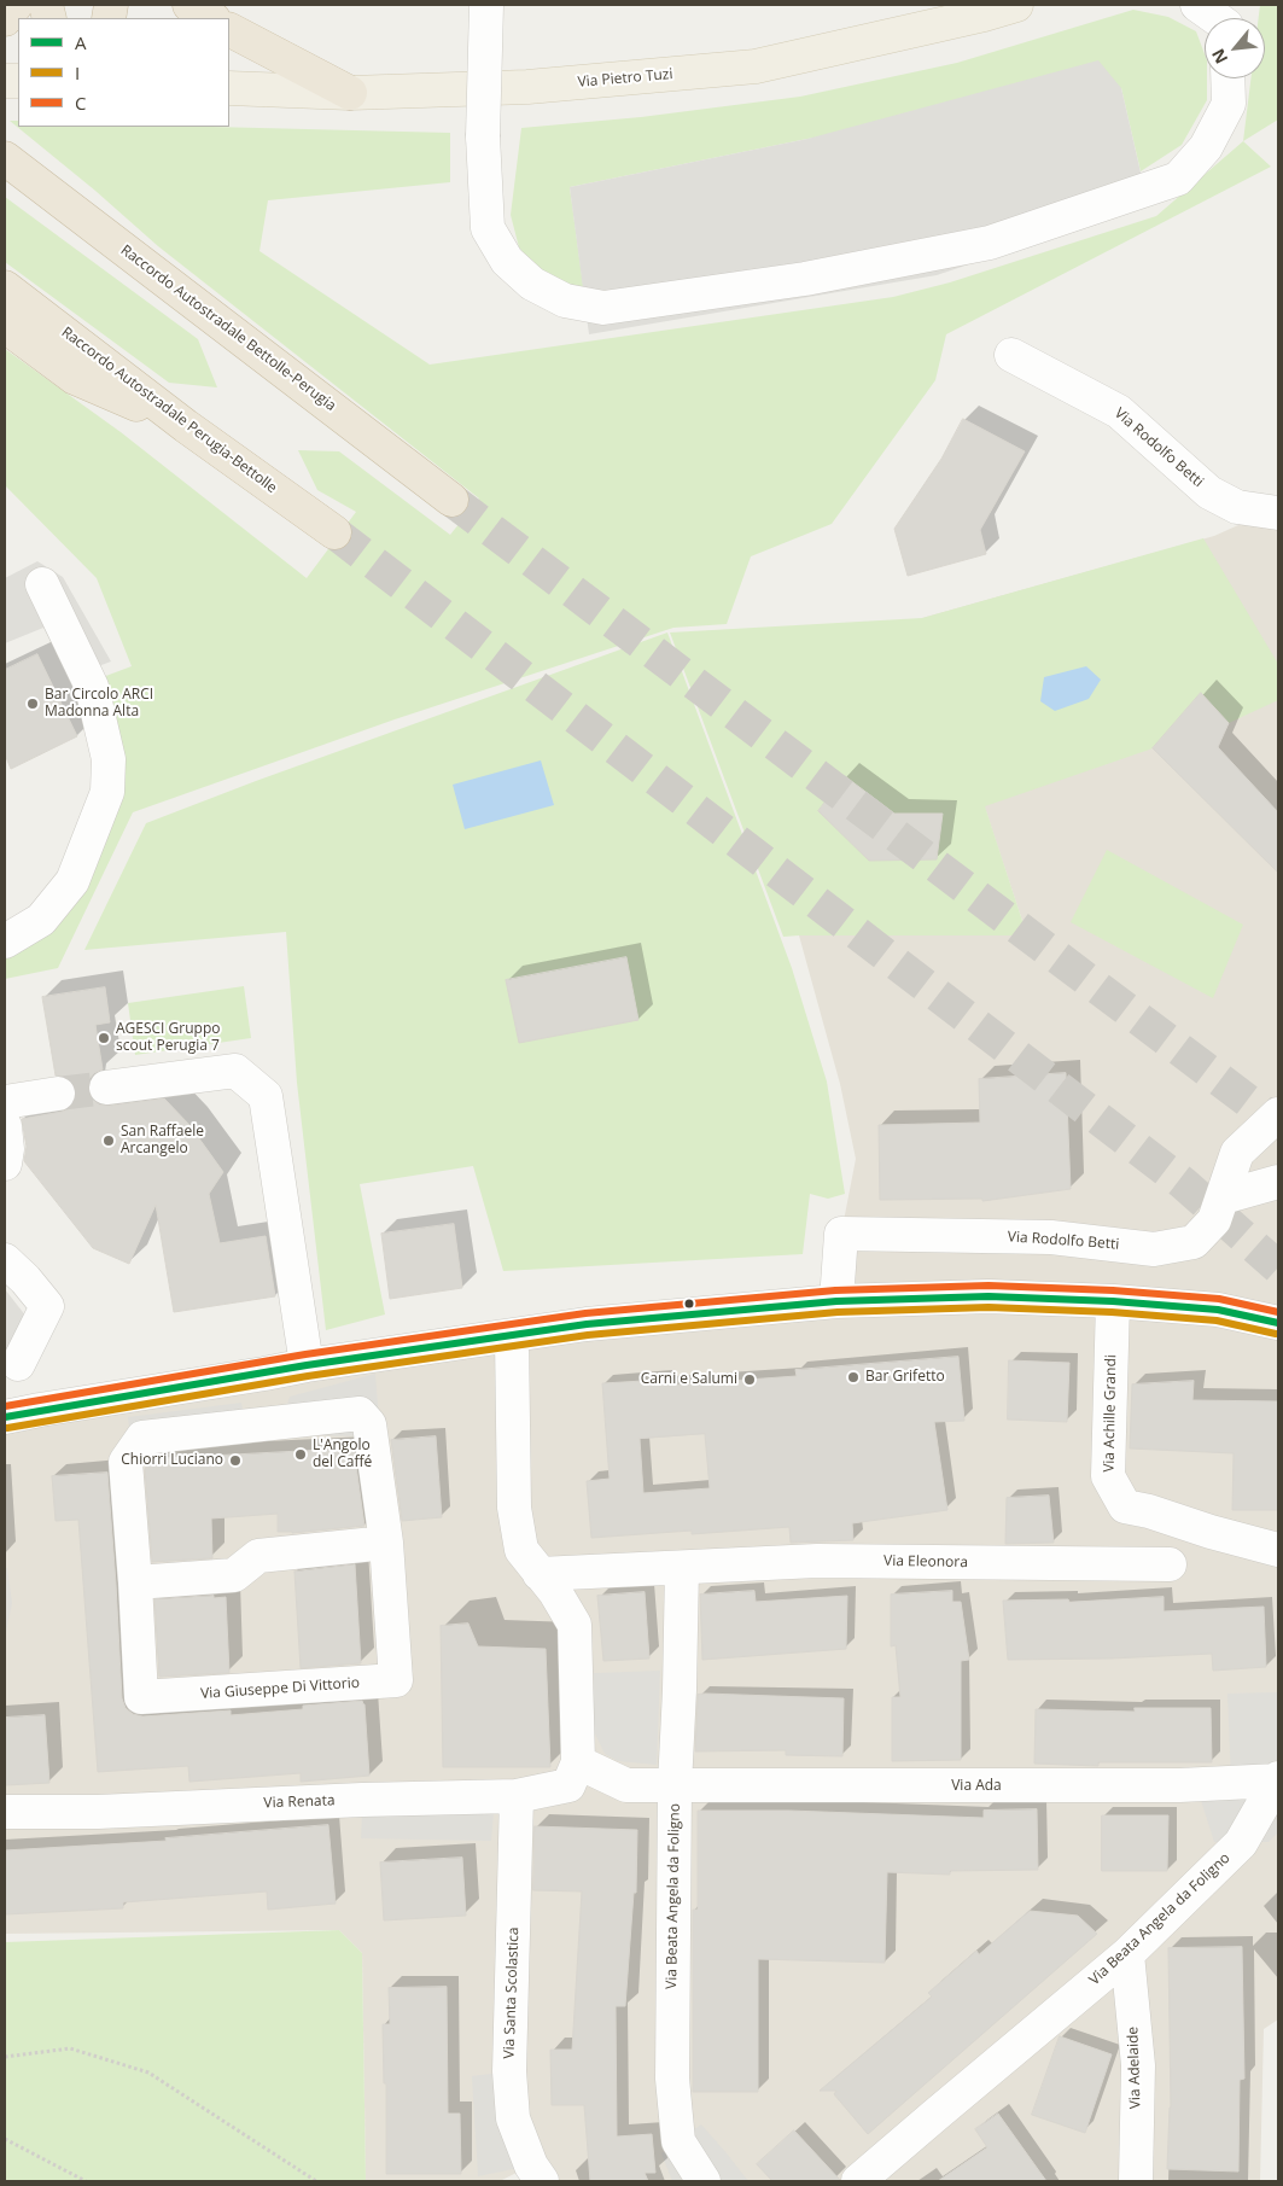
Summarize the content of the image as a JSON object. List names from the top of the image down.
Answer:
{
  "streets": {
    "highway": ["Raccordo Autostradale Bettolle-Perugia", "Raccordo Autostradale Perugia-Bettolle"],
    "main road": ["Via Pietro Tuzi"],
    "street": [
      "Via Rodolfo Betti",
      "Via Achille Grandi",
      "Via Eleonora",
      "Via Giuseppe Di Vittorio",
      "Via Ada",
      "Via Renata",
      "Via Beata Angela da Foligno",
      "Via Santa Scolastica",
      "Via Adelaide"
    ]
  },
  "crossings": [
    ["Via Ada", "Via Beata Angela da Foligno"],
    ["Via Renata", "Via Beata Angela da Foligno"],
    ["Via Renata", "Via Santa Scolastica"],
    ["Via Beata Angela da Foligno", "Via Adelaide"]
  ],
  "places": [
    "Bar Circolo ARCI Madonna Alta",
    "AGESCI Gruppo scout Perugia 7",
    "San Raffaele Arcangelo",
    "Bar Grifetto",
    "Carni e Salumi",
    "L'Angolo del Caffé",
    "Chiorri Luciano"
  ],
  "lines": ["transit line C", "transit line A", "transit line I"],
  "legend": ["A", "I", "C"],
  "north": "bottom left"
}
